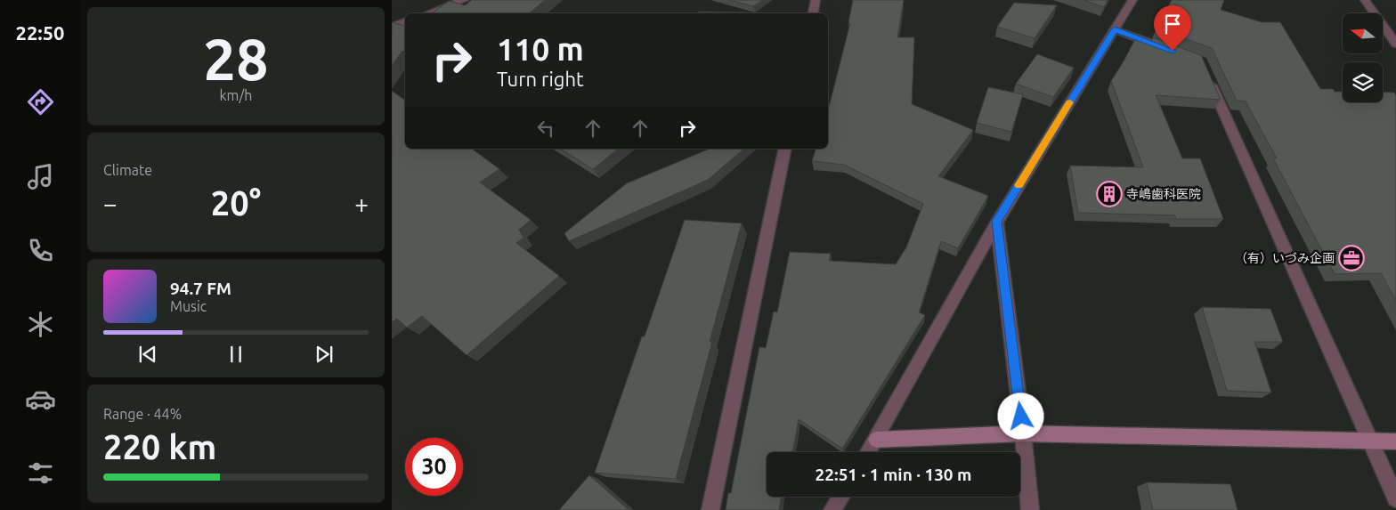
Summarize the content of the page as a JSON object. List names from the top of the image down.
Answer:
{
  "places": {
    "building": ["寺嶋歯科医院"],
    "office": ["（有）いづみ企画"]
  },
  "north": "left",
  "page": {
    "tabs": "22:50",
    "tile": [
      ["28", "km/h"],
      "Climate",
      ["Range · 44%", "220 km"]
    ],
    "turn": ["110 m", "Turn right"],
    "heat": ["−", "20°", "+"],
    "song": ["94.7 FM", "Music"],
    "limit": "30",
    "trip": "22:51 · 1 min · 130 m"
  }
}
